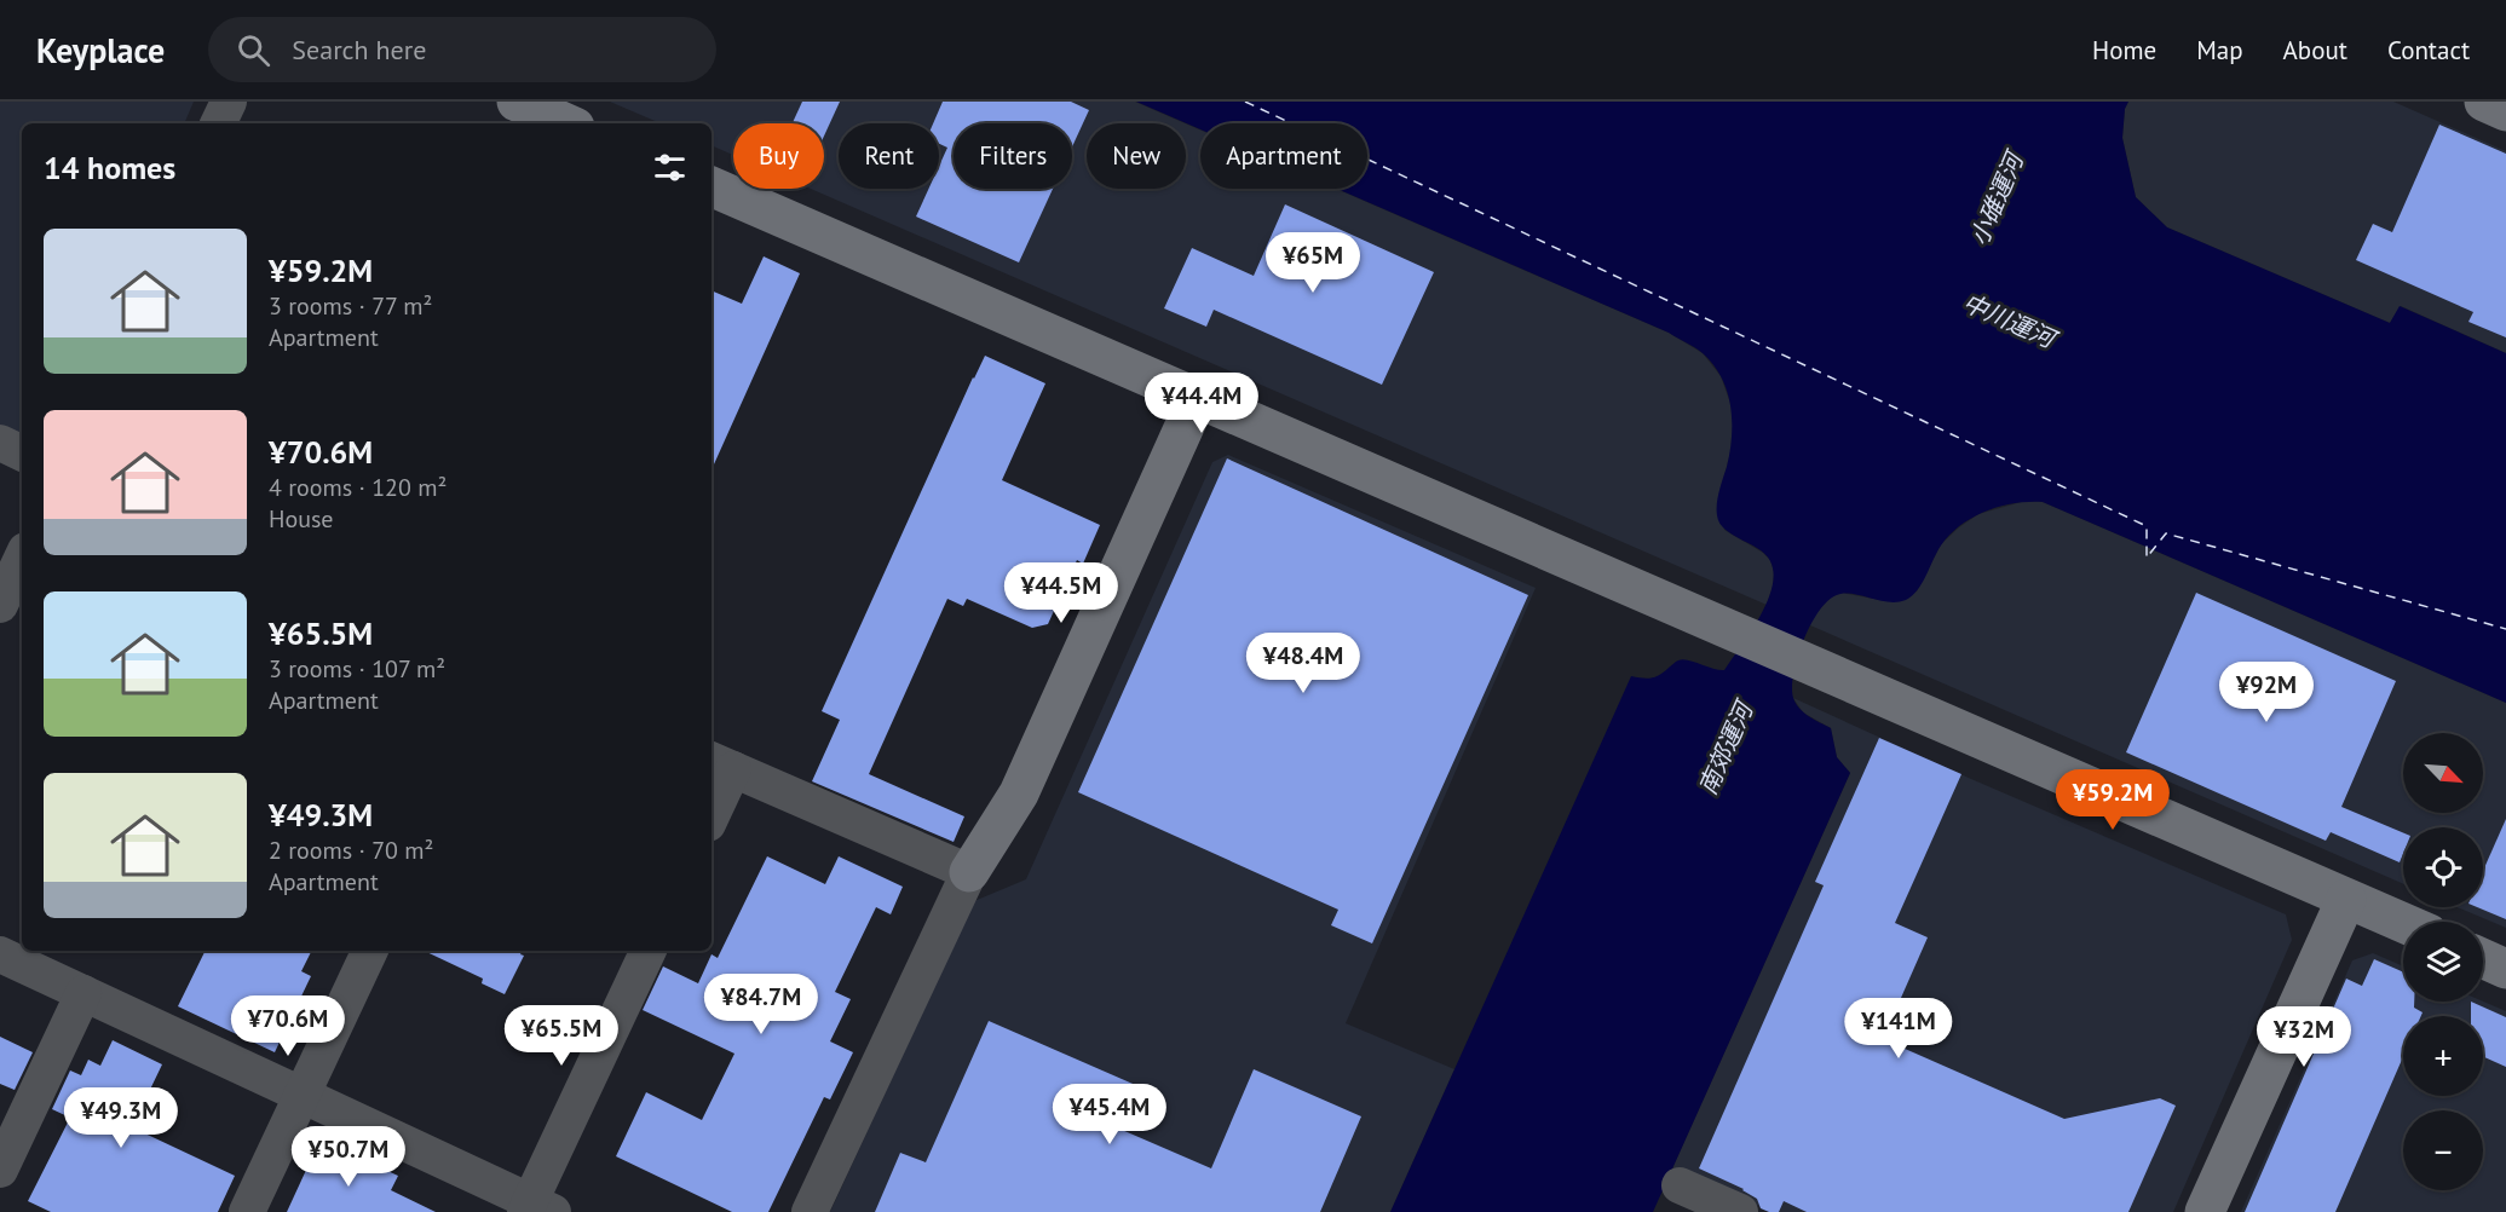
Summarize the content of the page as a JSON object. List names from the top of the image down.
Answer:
{
  "water": ["小碓運河", "中川運河", "南郊運河"],
  "north": "bottom right",
  "page": {
    "header": "Keyplace",
    "search": "Search here",
    "nav": [
      "Home",
      "Map",
      "About",
      "Contact"
    ],
    "chip": [
      "Buy",
      "Rent",
      "Filters",
      "New",
      "Apartment"
    ],
    "heading": "14 homes",
    "list": [
      {
        "name": "¥59.2M",
        "note": "3 rooms · 77 m² · Apartment"
      },
      {
        "name": "¥70.6M",
        "note": "4 rooms · 120 m² · House"
      },
      {
        "name": "¥65.5M",
        "note": "3 rooms · 107 m² · Apartment"
      },
      {
        "name": "¥49.3M",
        "note": "2 rooms · 70 m² · Apartment"
      }
    ],
    "price": [
      "¥65M",
      "¥44.4M",
      "¥44.5M",
      "¥48.4M",
      "¥92M",
      "¥59.2M",
      "¥84.7M",
      "¥70.6M",
      "¥141M",
      "¥65.5M",
      "¥32M",
      "¥45.4M",
      "¥49.3M",
      "¥50.7M"
    ],
    "map_buttons": ["+", "−"]
  }
}
